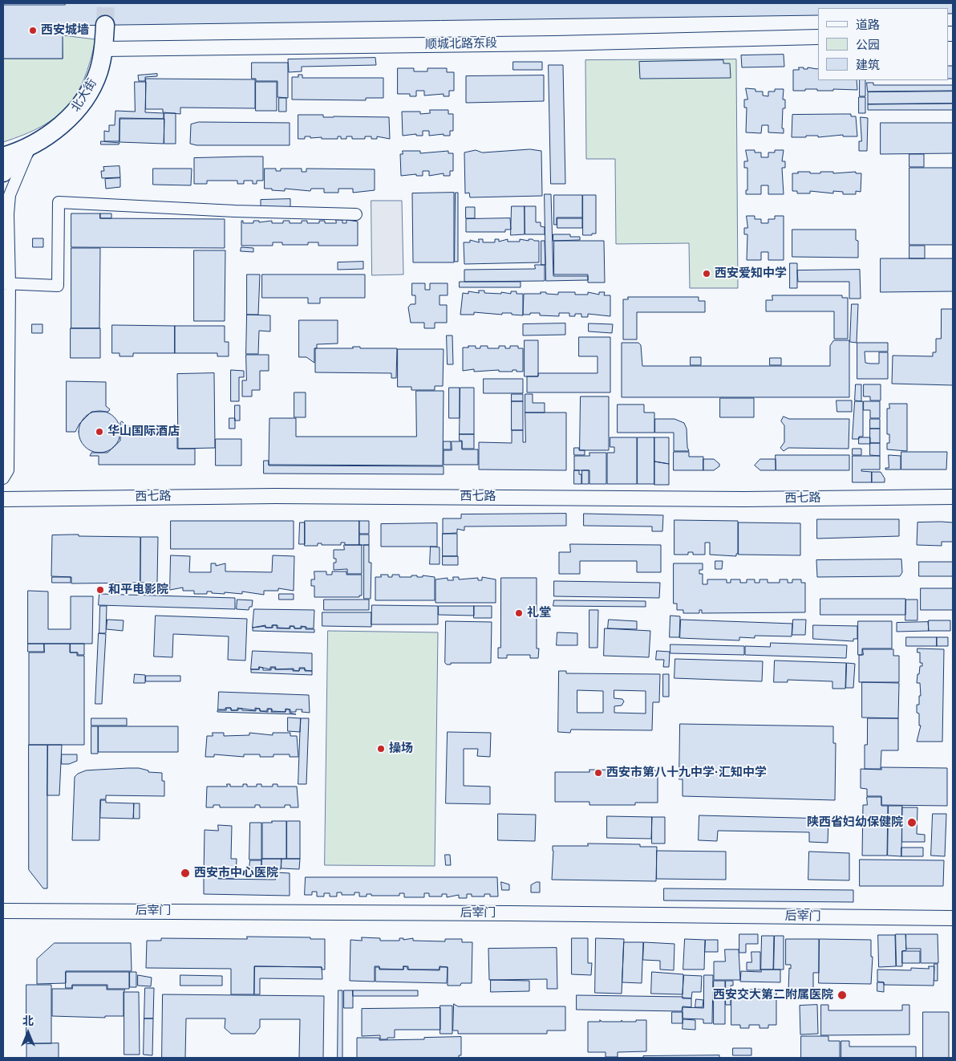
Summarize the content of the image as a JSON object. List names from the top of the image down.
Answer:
{
  "streets": {
    "main road": ["北大街"],
    "street": ["顺城北路东段", "西七路", "后宰门"]
  },
  "crossings": [
    ["顺城北路东段", "北大街"]
  ],
  "places": [
    "西安城墙",
    "西安爱知中学",
    "华山国际酒店",
    "和平电影院",
    "礼堂",
    "操场",
    "西安市第八十九中学·汇知中学",
    "陕西省妇幼保健院",
    "西安市中心医院",
    "西安交大第二附属医院"
  ],
  "legend": ["道路", "公园", "建筑"],
  "north": "top"
}
